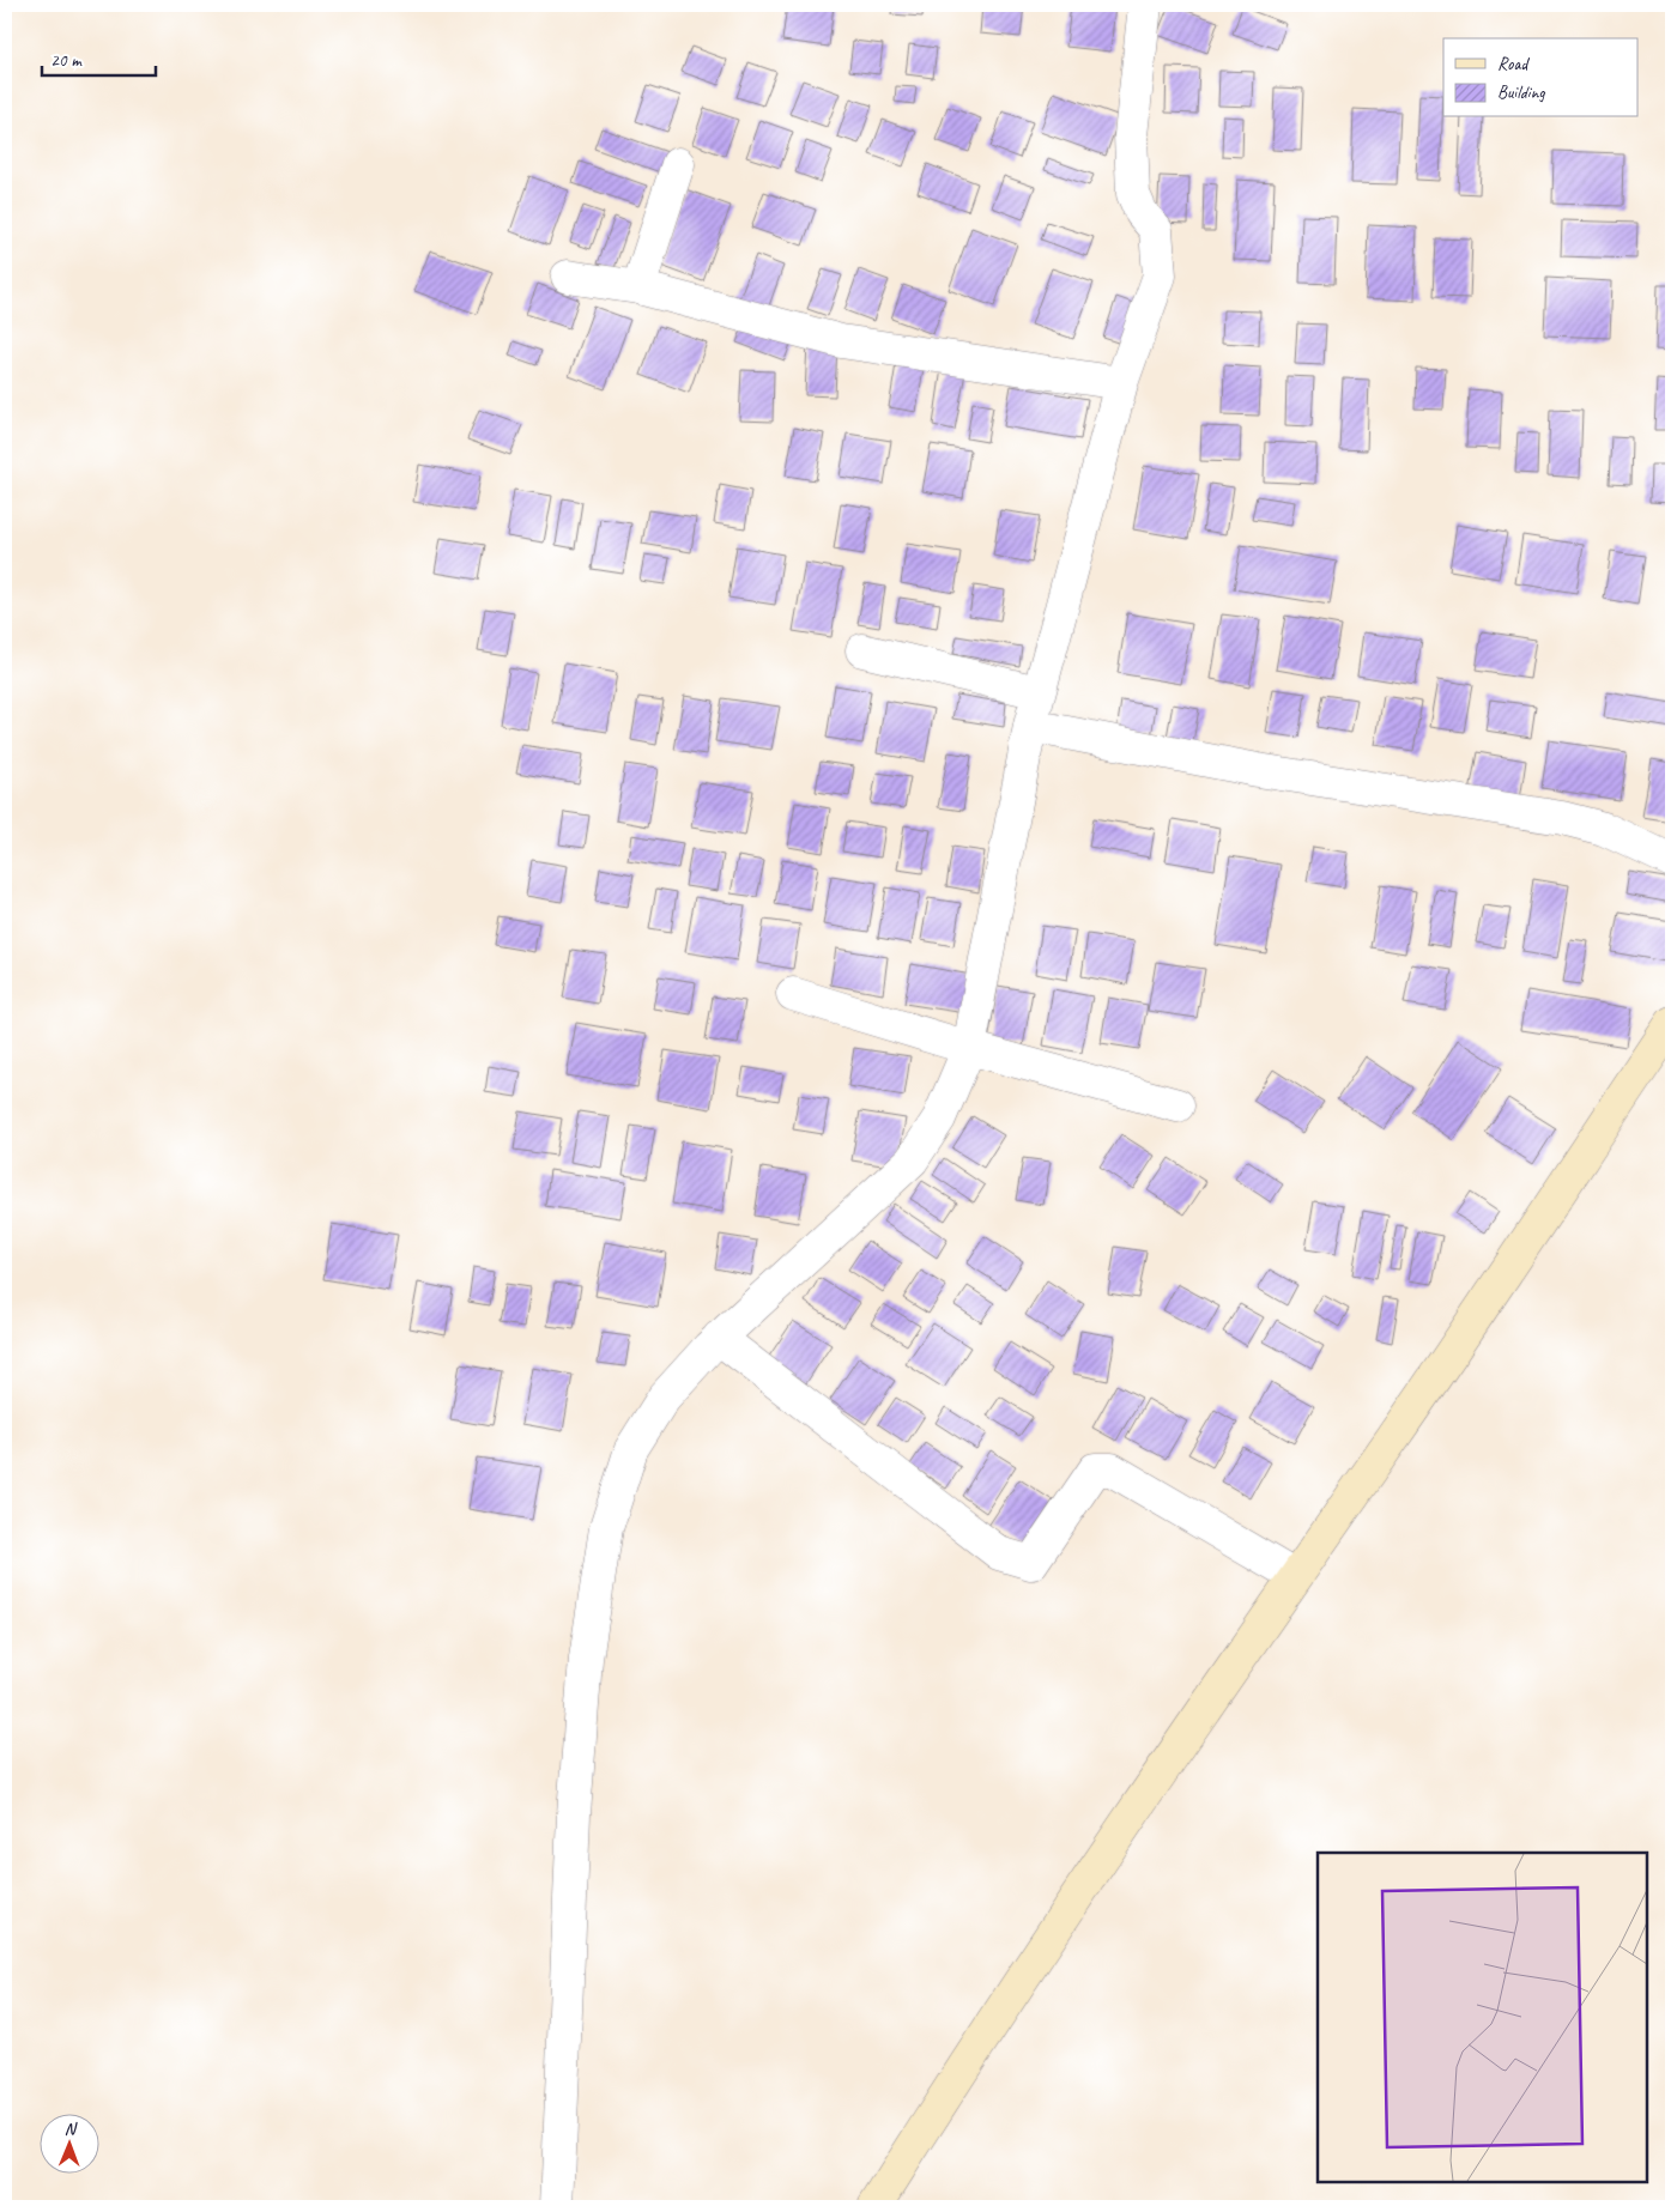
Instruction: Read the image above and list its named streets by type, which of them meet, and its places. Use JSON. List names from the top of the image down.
{
  "legend": ["Road", "Building"],
  "scale_bar": "20 m",
  "north": "top"
}
